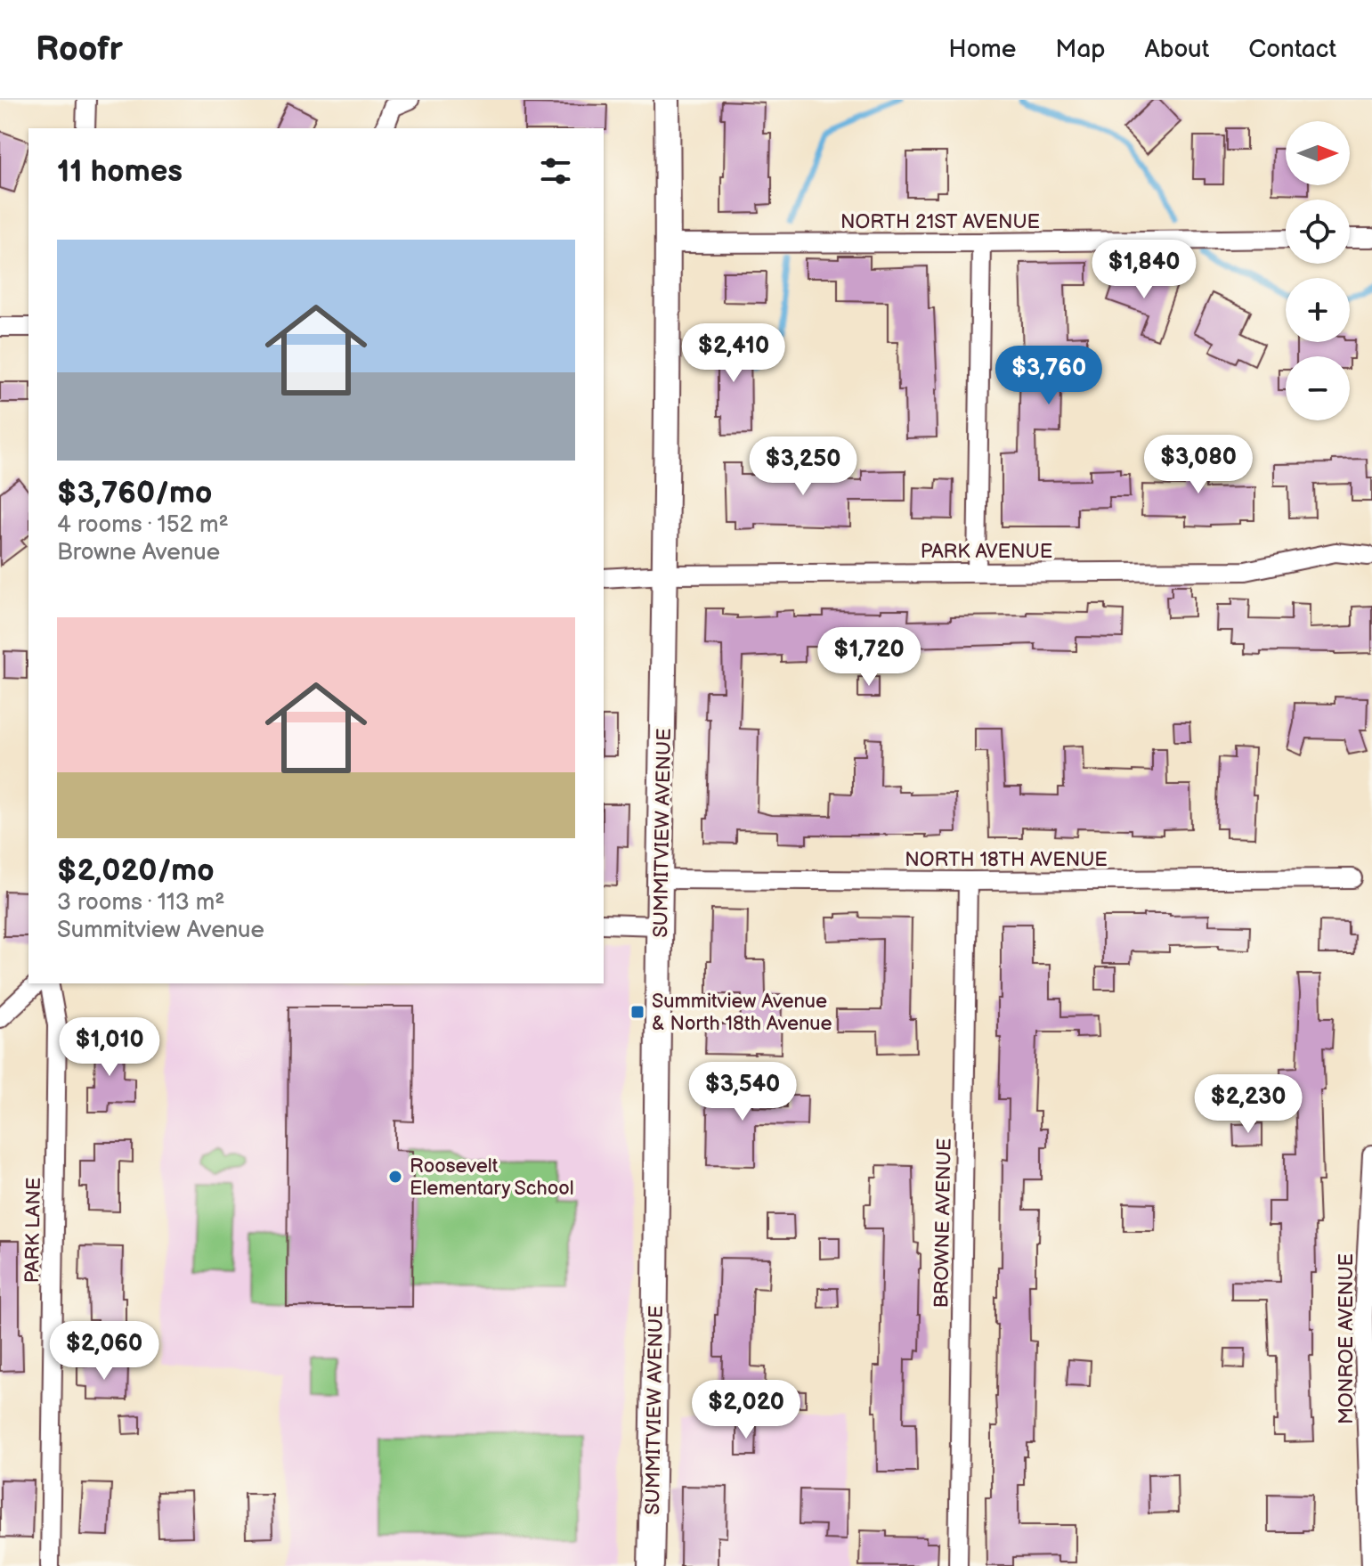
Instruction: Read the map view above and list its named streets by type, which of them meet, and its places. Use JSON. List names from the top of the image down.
{
  "streets": {
    "main road": ["SUMMITVIEW AVENUE"],
    "street": [
      "NORTH 21ST AVENUE",
      "PARK AVENUE",
      "NORTH 18TH AVENUE",
      "BROWNE AVENUE",
      "PARK LANE",
      "MONROE AVENUE"
    ]
  },
  "crossings": [
    ["NORTH 21ST AVENUE", "SUMMITVIEW AVENUE"],
    ["PARK AVENUE", "SUMMITVIEW AVENUE"],
    ["SUMMITVIEW AVENUE", "NORTH 18TH AVENUE"],
    ["NORTH 18TH AVENUE", "BROWNE AVENUE"]
  ],
  "places": {
    "transit": ["Summitview Avenue & North 18th Avenue"],
    "other": ["Roosevelt Elementary School"]
  },
  "north": "right",
  "page": {
    "header": "Roofr",
    "nav": [
      "Home",
      "Map",
      "About",
      "Contact"
    ],
    "map_buttons": ["+", "−"],
    "heading": "11 homes",
    "list": [
      {
        "name": "$3,760/mo",
        "note": "4 rooms · 152 m² · Browne Avenue"
      },
      {
        "name": "$2,020/mo",
        "note": "3 rooms · 113 m² · Summitview Avenue"
      }
    ],
    "price": [
      "$1,840",
      "$2,410",
      "$3,760",
      "$3,080",
      "$3,250",
      "$1,720",
      "$1,010",
      "$3,540",
      "$2,230",
      "$2,060",
      "$2,020"
    ]
  }
}
